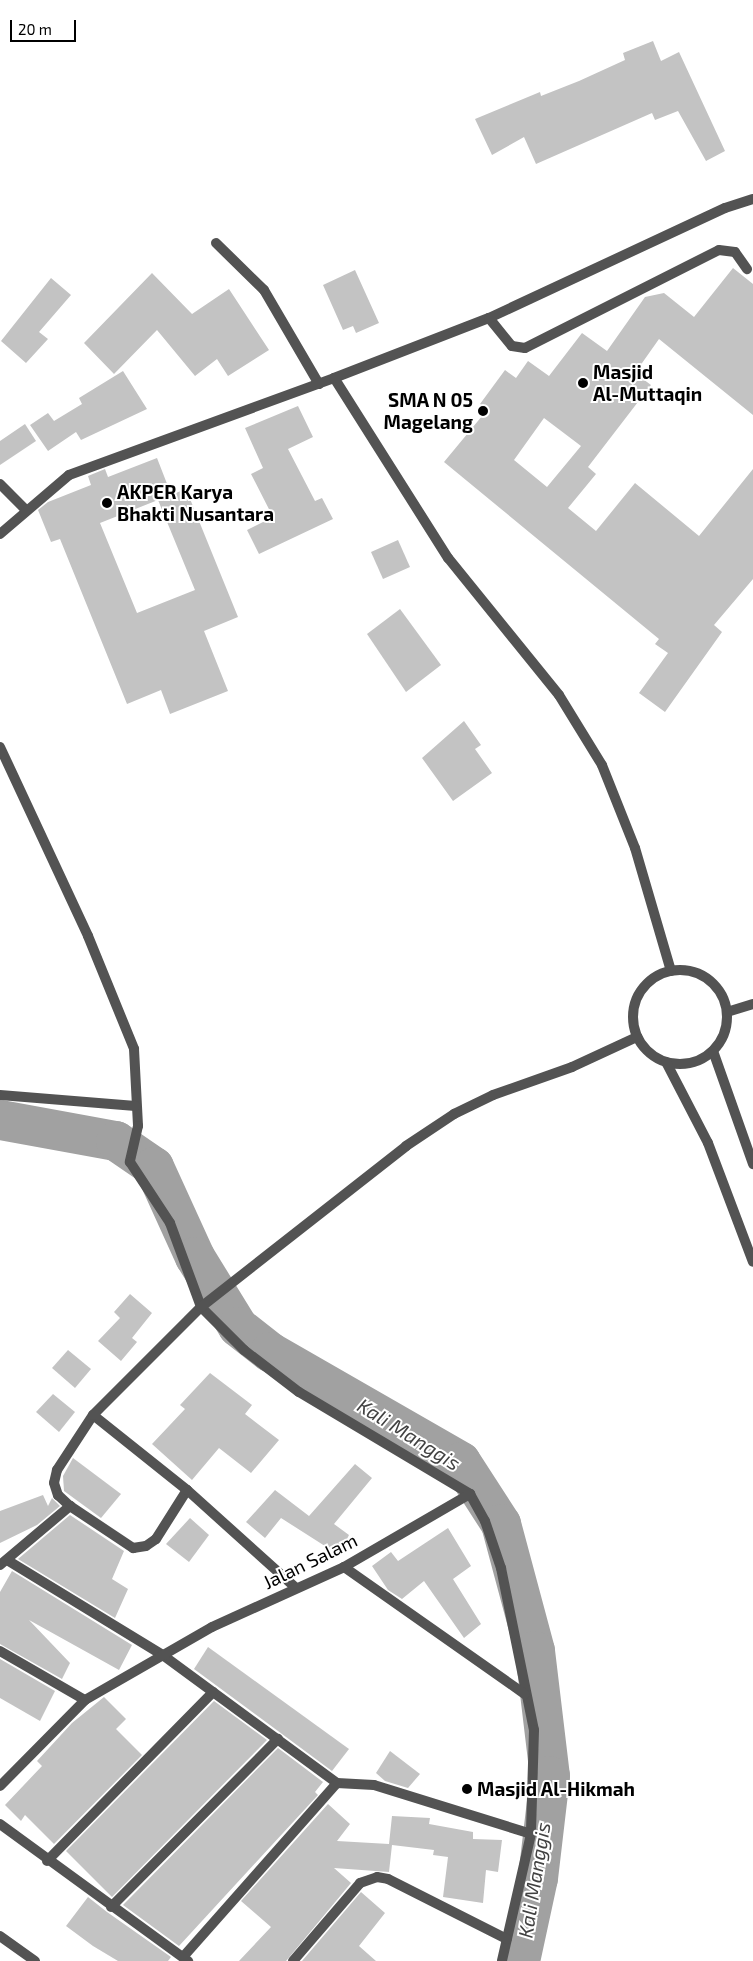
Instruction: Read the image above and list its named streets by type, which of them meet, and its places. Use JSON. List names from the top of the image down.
{
  "streets": {
    "street": ["Jalan Salam"]
  },
  "water": ["Kali Manggis"],
  "places": [
    "Masjid Al-Muttaqin",
    "SMA N 05 Magelang",
    "AKPER Karya Bhakti Nusantara",
    "Masjid Al-Hikmah"
  ],
  "scale_bar": "20 m"
}
